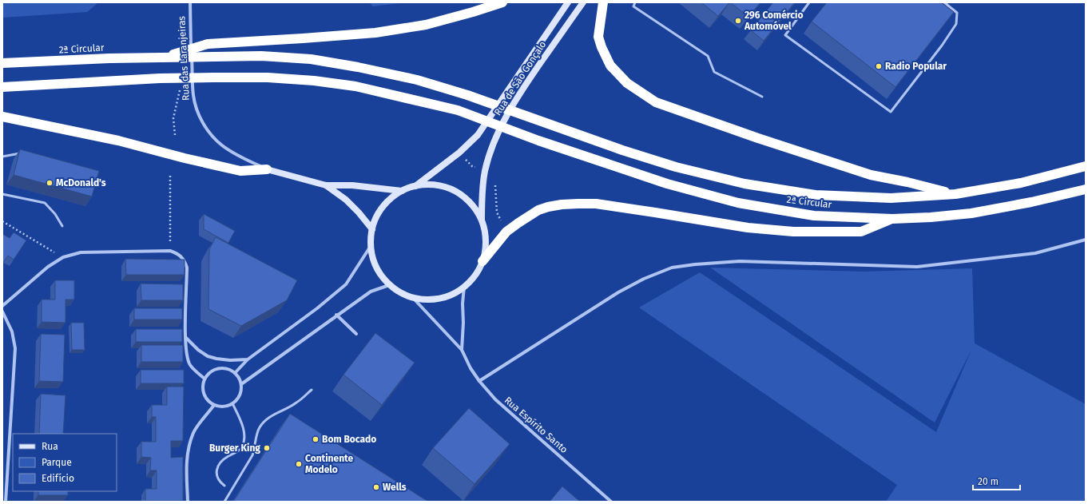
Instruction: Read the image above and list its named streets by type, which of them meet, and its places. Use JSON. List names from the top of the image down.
{
  "streets": {
    "highway": ["2ª Circular"],
    "main road": ["Rua das Laranjeiras", "Rua de São Gonçalo"],
    "street": ["Rua Espírito Santo"]
  },
  "places": [
    "296 Comércio Automóvel",
    "Radio Popular",
    "McDonald's",
    "Bom Bocado",
    "Burger King",
    "Continente Modelo",
    "Wells"
  ],
  "legend": ["Rua", "Parque", "Edifício"],
  "scale_bar": "20 m"
}
